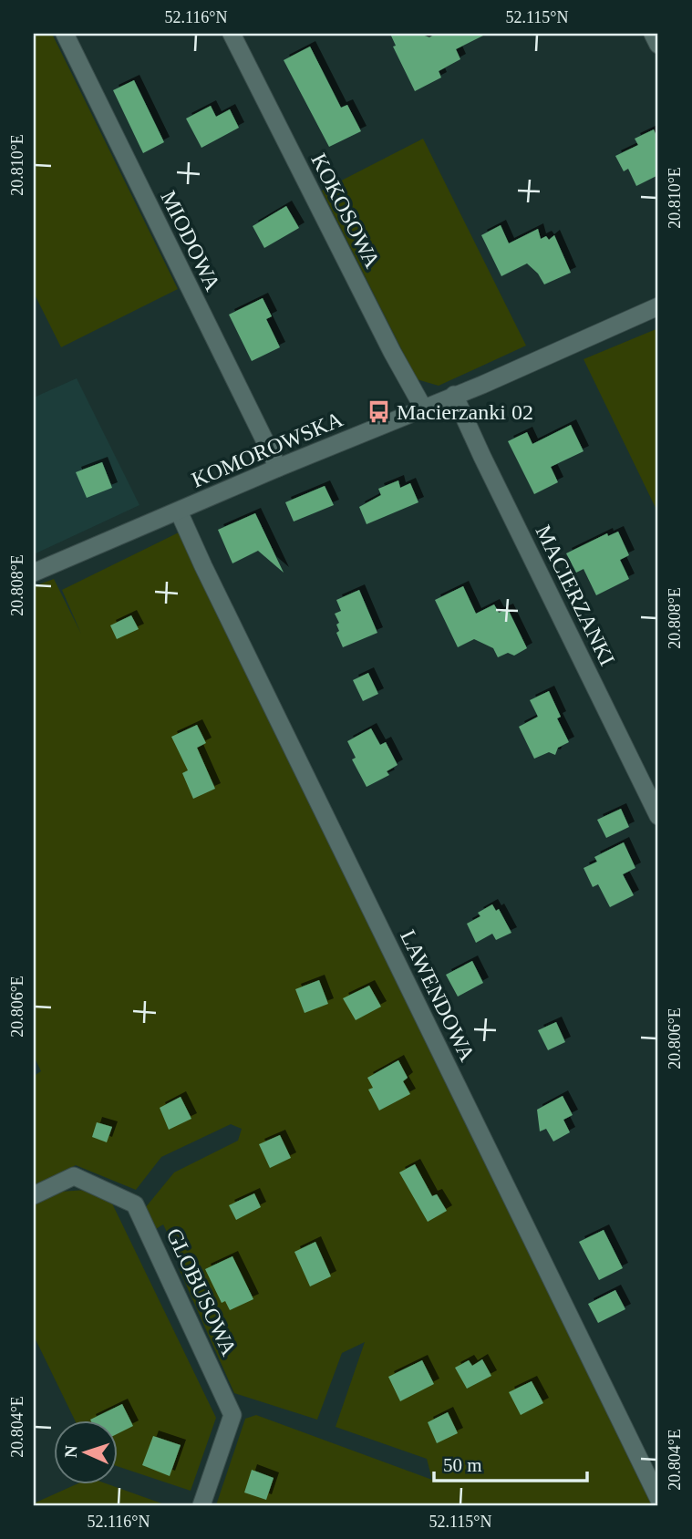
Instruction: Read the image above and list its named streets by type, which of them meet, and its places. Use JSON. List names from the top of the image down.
{
  "streets": {
    "street": [
      "KOKOSOWA",
      "MIODOWA",
      "KOMOROWSKA",
      "MACIERZANKI",
      "LAWENDOWA",
      "GLOBUSOWA"
    ]
  },
  "crossings": [
    ["KOKOSOWA", "KOMOROWSKA"],
    ["MIODOWA", "KOMOROWSKA"],
    ["KOMOROWSKA", "MACIERZANKI"],
    ["KOMOROWSKA", "LAWENDOWA"]
  ],
  "places": {
    "bus stop": ["Macierzanki 02"]
  },
  "scale_bar": "50 m",
  "north": "left",
  "coordinates": [
    "52.116°N",
    "52.115°N",
    "20.810°E",
    "20.808°E",
    "20.806°E",
    "20.804°E"
  ]
}
